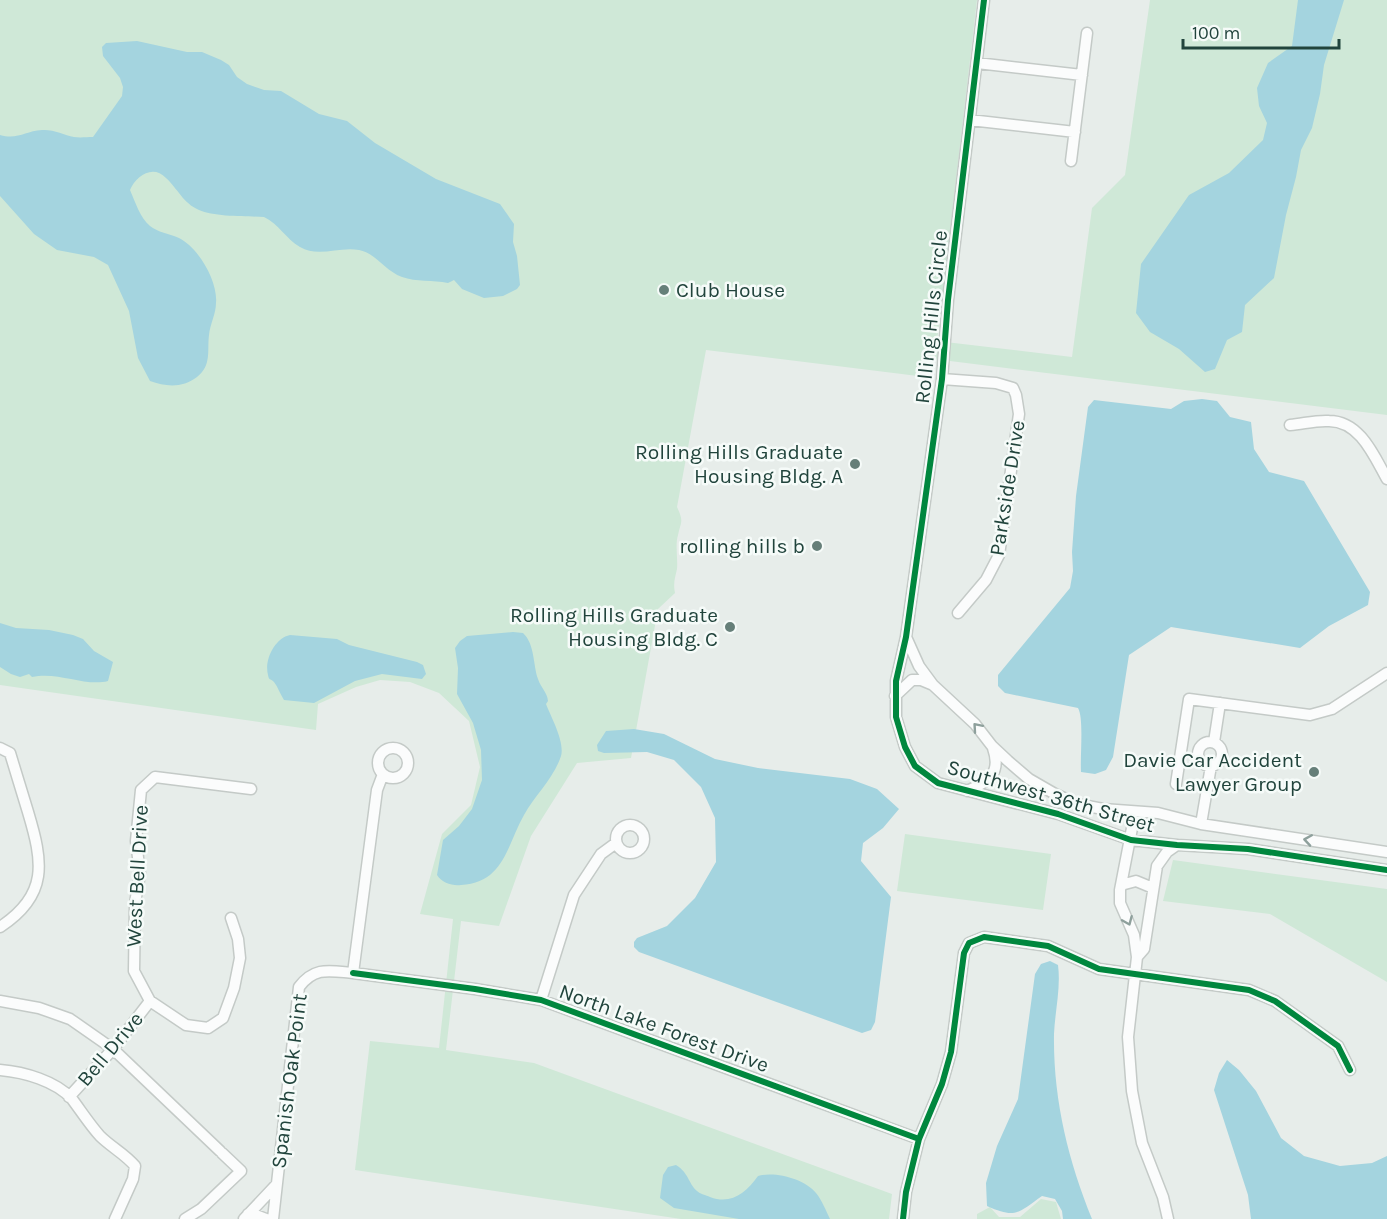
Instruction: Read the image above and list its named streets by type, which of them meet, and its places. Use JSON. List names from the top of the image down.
{
  "streets": {
    "street": [
      "Rolling Hills Circle",
      "Parkside Drive",
      "Southwest 36th Street",
      "West Bell Drive",
      "North Lake Forest Drive",
      "Bell Drive",
      "Spanish Oak Point"
    ]
  },
  "crossings": [
    ["Rolling Hills Circle", "Parkside Drive"],
    ["Rolling Hills Circle", "Southwest 36th Street"],
    ["West Bell Drive", "Bell Drive"],
    ["North Lake Forest Drive", "Spanish Oak Point"]
  ],
  "places": [
    "Club House",
    "Rolling Hills Graduate Housing Bldg. A",
    "rolling hills b",
    "Rolling Hills Graduate Housing Bldg. C",
    "Davie Car Accident Lawyer Group"
  ],
  "scale_bar": "100 m"
}
